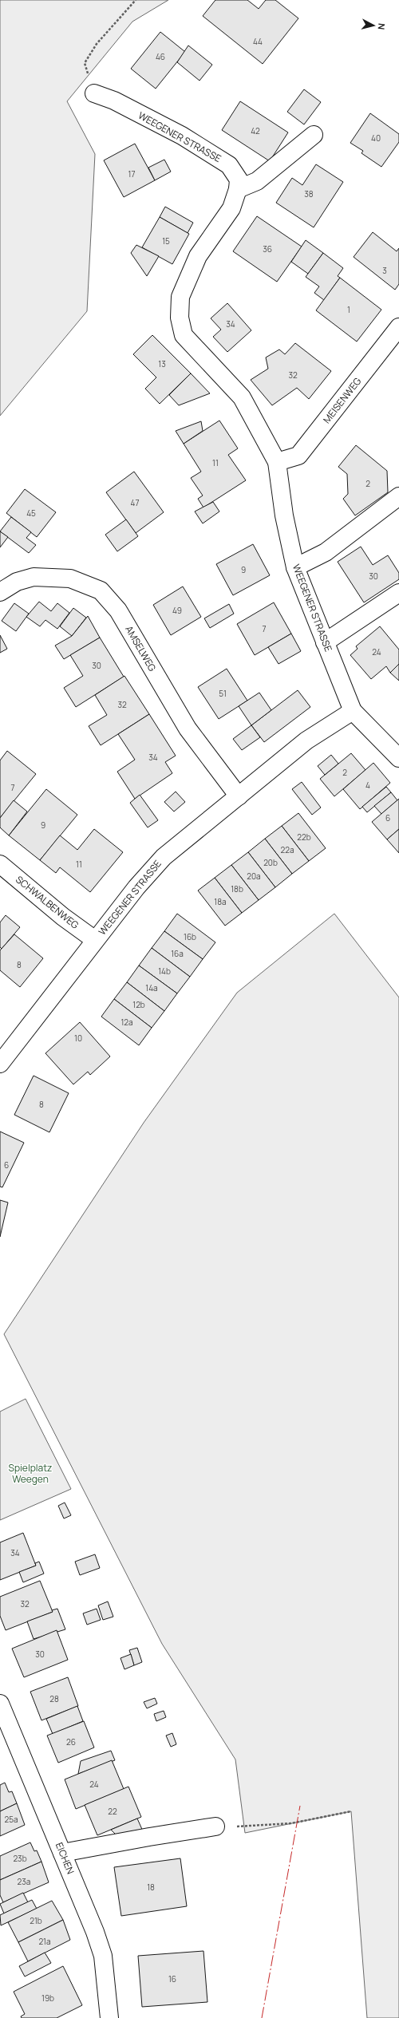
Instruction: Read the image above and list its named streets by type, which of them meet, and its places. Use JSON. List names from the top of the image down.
{
  "streets": {
    "street": [
      "WEEGENER STRASSE",
      "MEISENWEG",
      "AMSELWEG",
      "SCHWALBENWEG",
      "EICHEN"
    ]
  },
  "crossings": [
    ["WEEGENER STRASSE", "MEISENWEG"],
    ["WEEGENER STRASSE", "AMSELWEG"],
    ["WEEGENER STRASSE", "SCHWALBENWEG"]
  ],
  "parks": ["Spielplatz Weegen"],
  "house_numbers": [
    "44",
    "46",
    "42",
    "40",
    "17",
    "38",
    "15",
    "36",
    "3",
    "1",
    "34",
    "13",
    "32",
    "11",
    "2",
    "47",
    "45",
    "9",
    "30",
    "49",
    "7",
    "24",
    "30",
    "51",
    "32",
    "34",
    "2",
    "4",
    "7",
    "6",
    "9",
    "22b",
    "22a",
    "20b",
    "11",
    "20a",
    "18b",
    "18a",
    "16b",
    "16a",
    "8",
    "14b",
    "14a",
    "12b",
    "12a",
    "10",
    "8",
    "6",
    "34",
    "32",
    "30",
    "28",
    "26",
    "24",
    "22",
    "25a",
    "23b",
    "23a",
    "18",
    "21b",
    "21a",
    "16",
    "19b"
  ],
  "north": "right"
}
